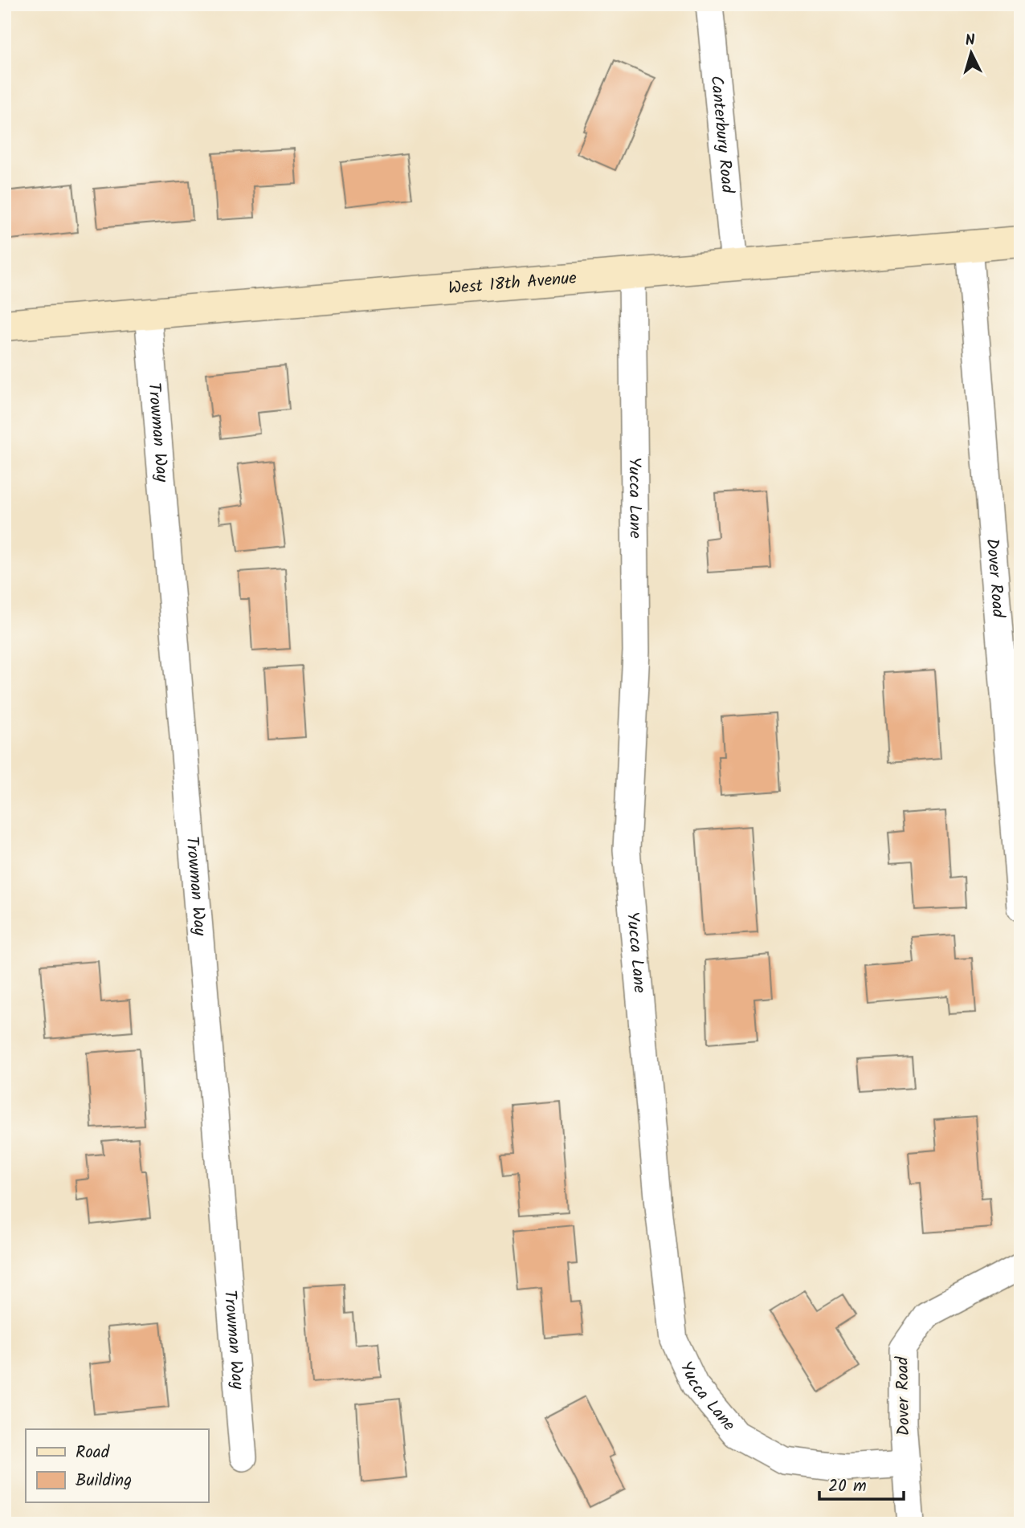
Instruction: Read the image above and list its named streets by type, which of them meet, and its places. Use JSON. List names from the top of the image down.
{
  "streets": {
    "street": [
      "Canterbury Road",
      "West 18th Avenue",
      "Trowman Way",
      "Yucca Lane",
      "Dover Road"
    ]
  },
  "crossings": [
    ["Canterbury Road", "West 18th Avenue"],
    ["West 18th Avenue", "Trowman Way"],
    ["West 18th Avenue", "Yucca Lane"],
    ["West 18th Avenue", "Dover Road"],
    ["Yucca Lane", "Dover Road"]
  ],
  "legend": ["Road", "Building"],
  "scale_bar": "20 m",
  "north": "top"
}
